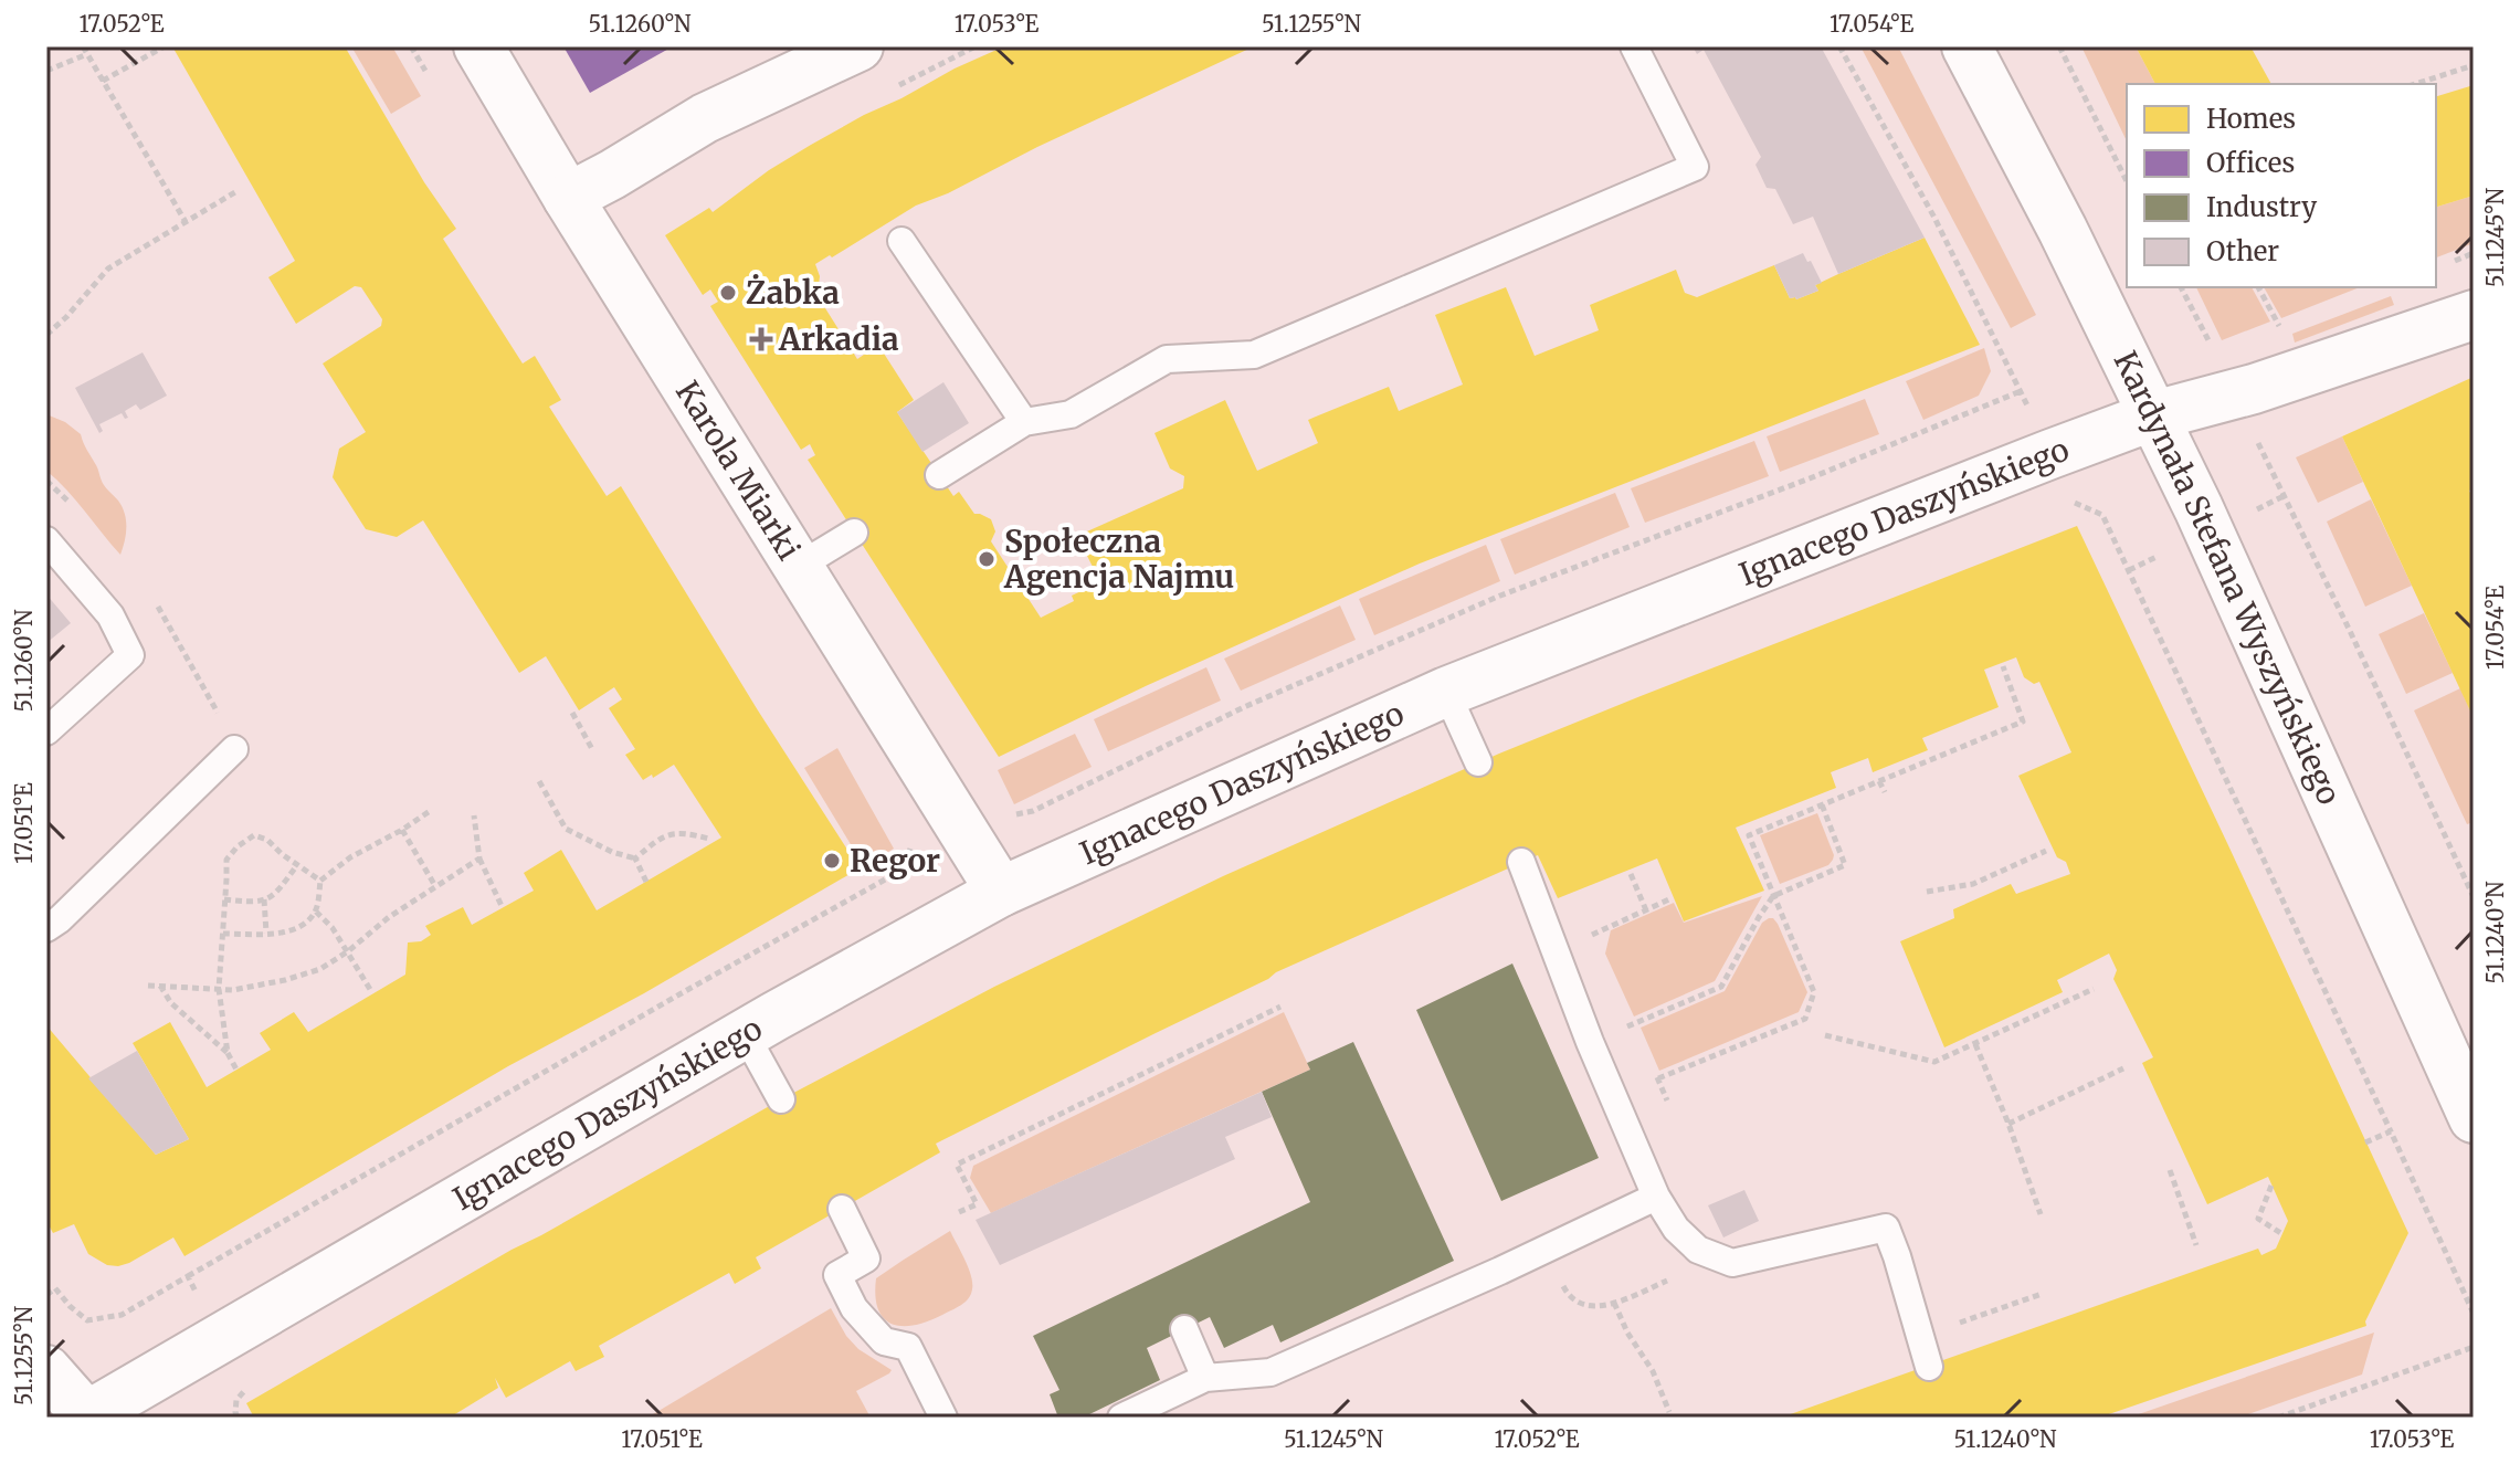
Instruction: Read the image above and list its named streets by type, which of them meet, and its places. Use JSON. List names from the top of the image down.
{
  "streets": {
    "street": ["Karola Miarki", "Ignacego Daszyńskiego", "Kardynała Stefana Wyszyńskiego"]
  },
  "crossings": [
    ["Karola Miarki", "Ignacego Daszyńskiego"],
    ["Ignacego Daszyńskiego", "Kardynała Stefana Wyszyńskiego"]
  ],
  "places": {
    "other": ["Żabka", "Społeczna Agencja Najmu", "Regor"],
    "health": ["Arkadia"]
  },
  "legend": [
    "Homes",
    "Offices",
    "Industry",
    "Other"
  ],
  "coordinates": [
    "17.052°E",
    "51.1260°N",
    "17.053°E",
    "51.1255°N",
    "17.054°E",
    "51.1245°N",
    "17.051°E",
    "51.1240°N"
  ]
}
